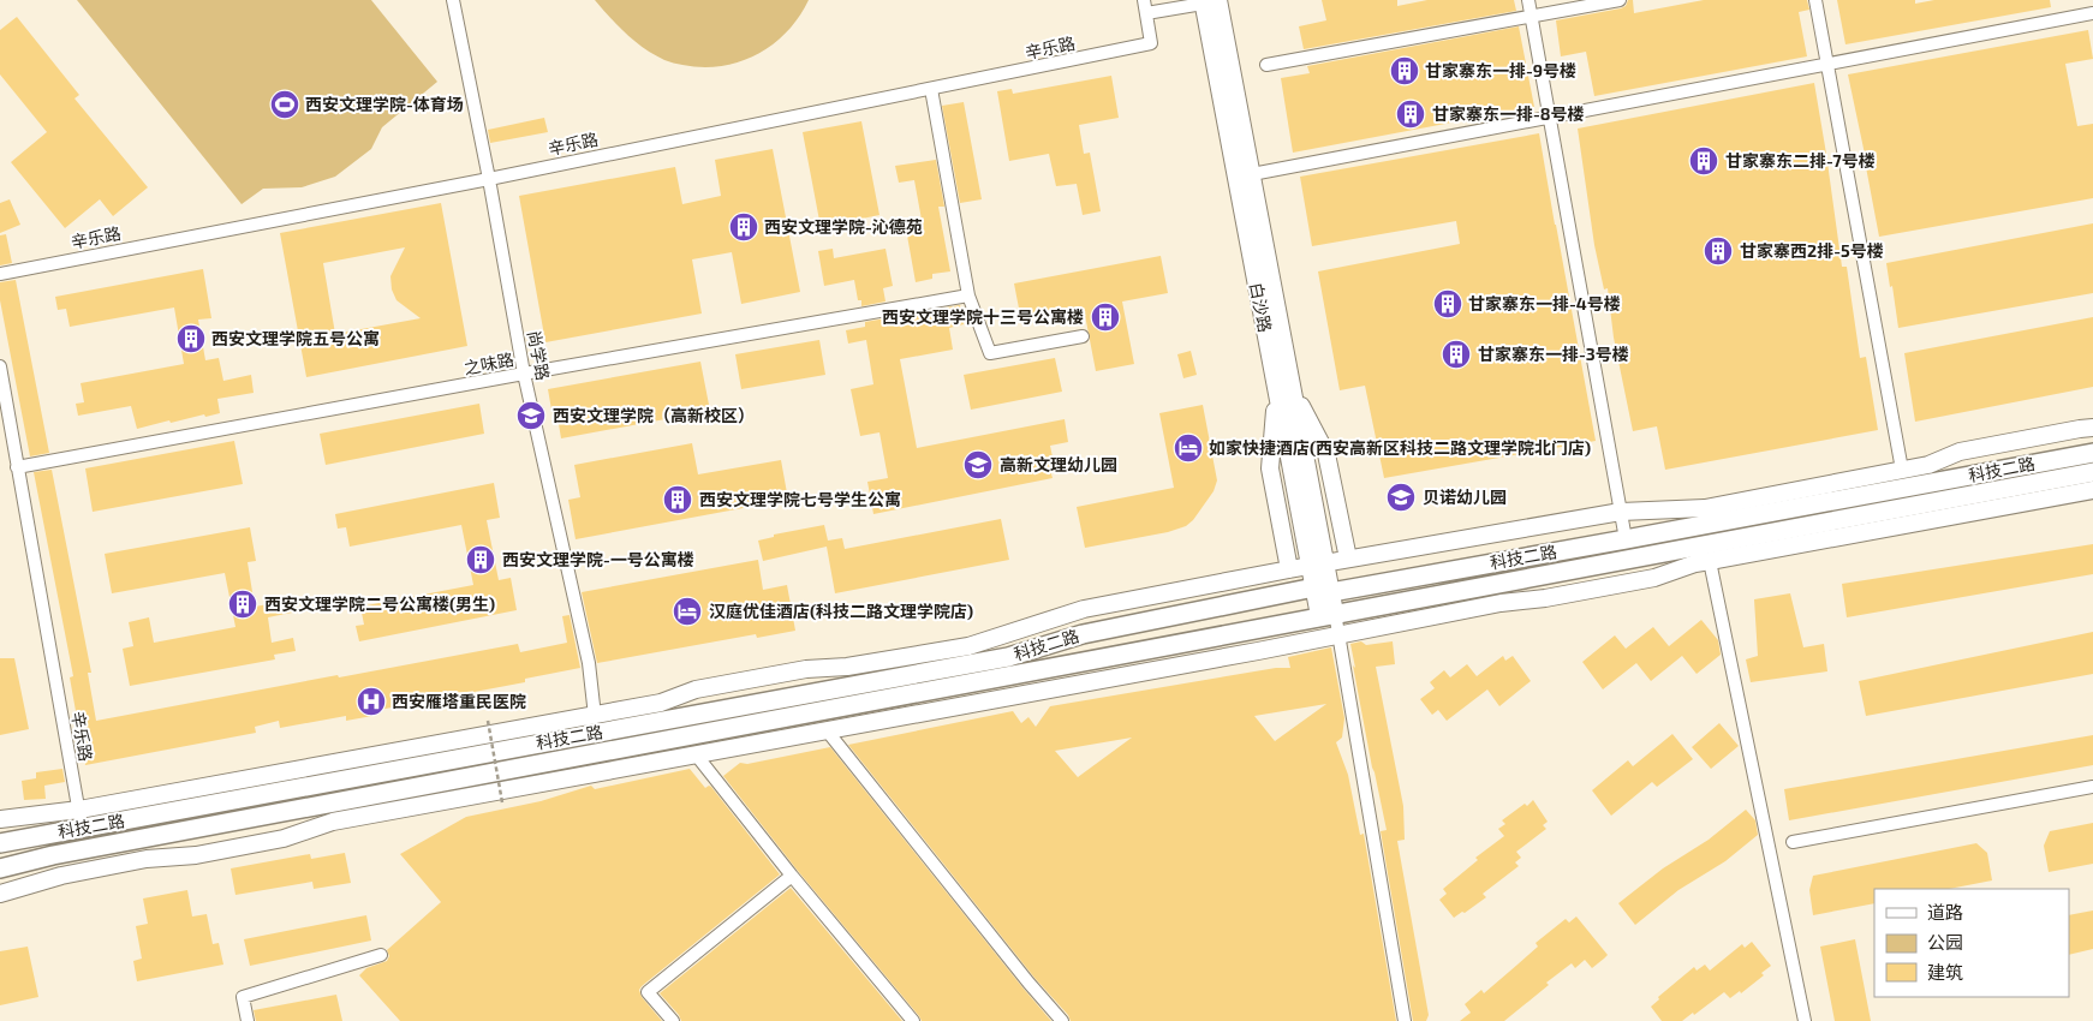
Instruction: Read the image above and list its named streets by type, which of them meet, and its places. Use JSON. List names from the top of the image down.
{
  "streets": {
    "main road": ["科技二路"],
    "street": [
      "辛乐路",
      "白沙路",
      "尚学路",
      "之味路"
    ]
  },
  "crossings": [
    ["辛乐路", "尚学路"],
    ["辛乐路", "之味路"],
    ["辛乐路", "科技二路"],
    ["白沙路", "科技二路"],
    ["尚学路", "之味路"]
  ],
  "places": {
    "building": [
      "甘家寨东一排-9号楼",
      "甘家寨东一排-8号楼",
      "甘家寨东二排-7号楼",
      "西安文理学院-沁德苑",
      "甘家寨西2排-5号楼",
      "甘家寨东一排-4号楼",
      "西安文理学院十三号公寓楼",
      "西安文理学院五号公寓",
      "甘家寨东一排-3号楼",
      "西安文理学院七号学生公寓",
      "西安文理学院-一号公寓楼",
      "西安文理学院二号公寓楼(男生)"
    ],
    "sports": ["西安文理学院-体育场"],
    "school or university": ["西安文理学院（高新校区）", "高新文理幼儿园", "贝诺幼儿园"],
    "hotel": ["如家快捷酒店(西安高新区科技二路文理学院北门店)", "汉庭优佳酒店(科技二路文理学院店)"],
    "hospital": ["西安雁塔重民医院"]
  },
  "legend": ["道路", "公园", "建筑"]
}
